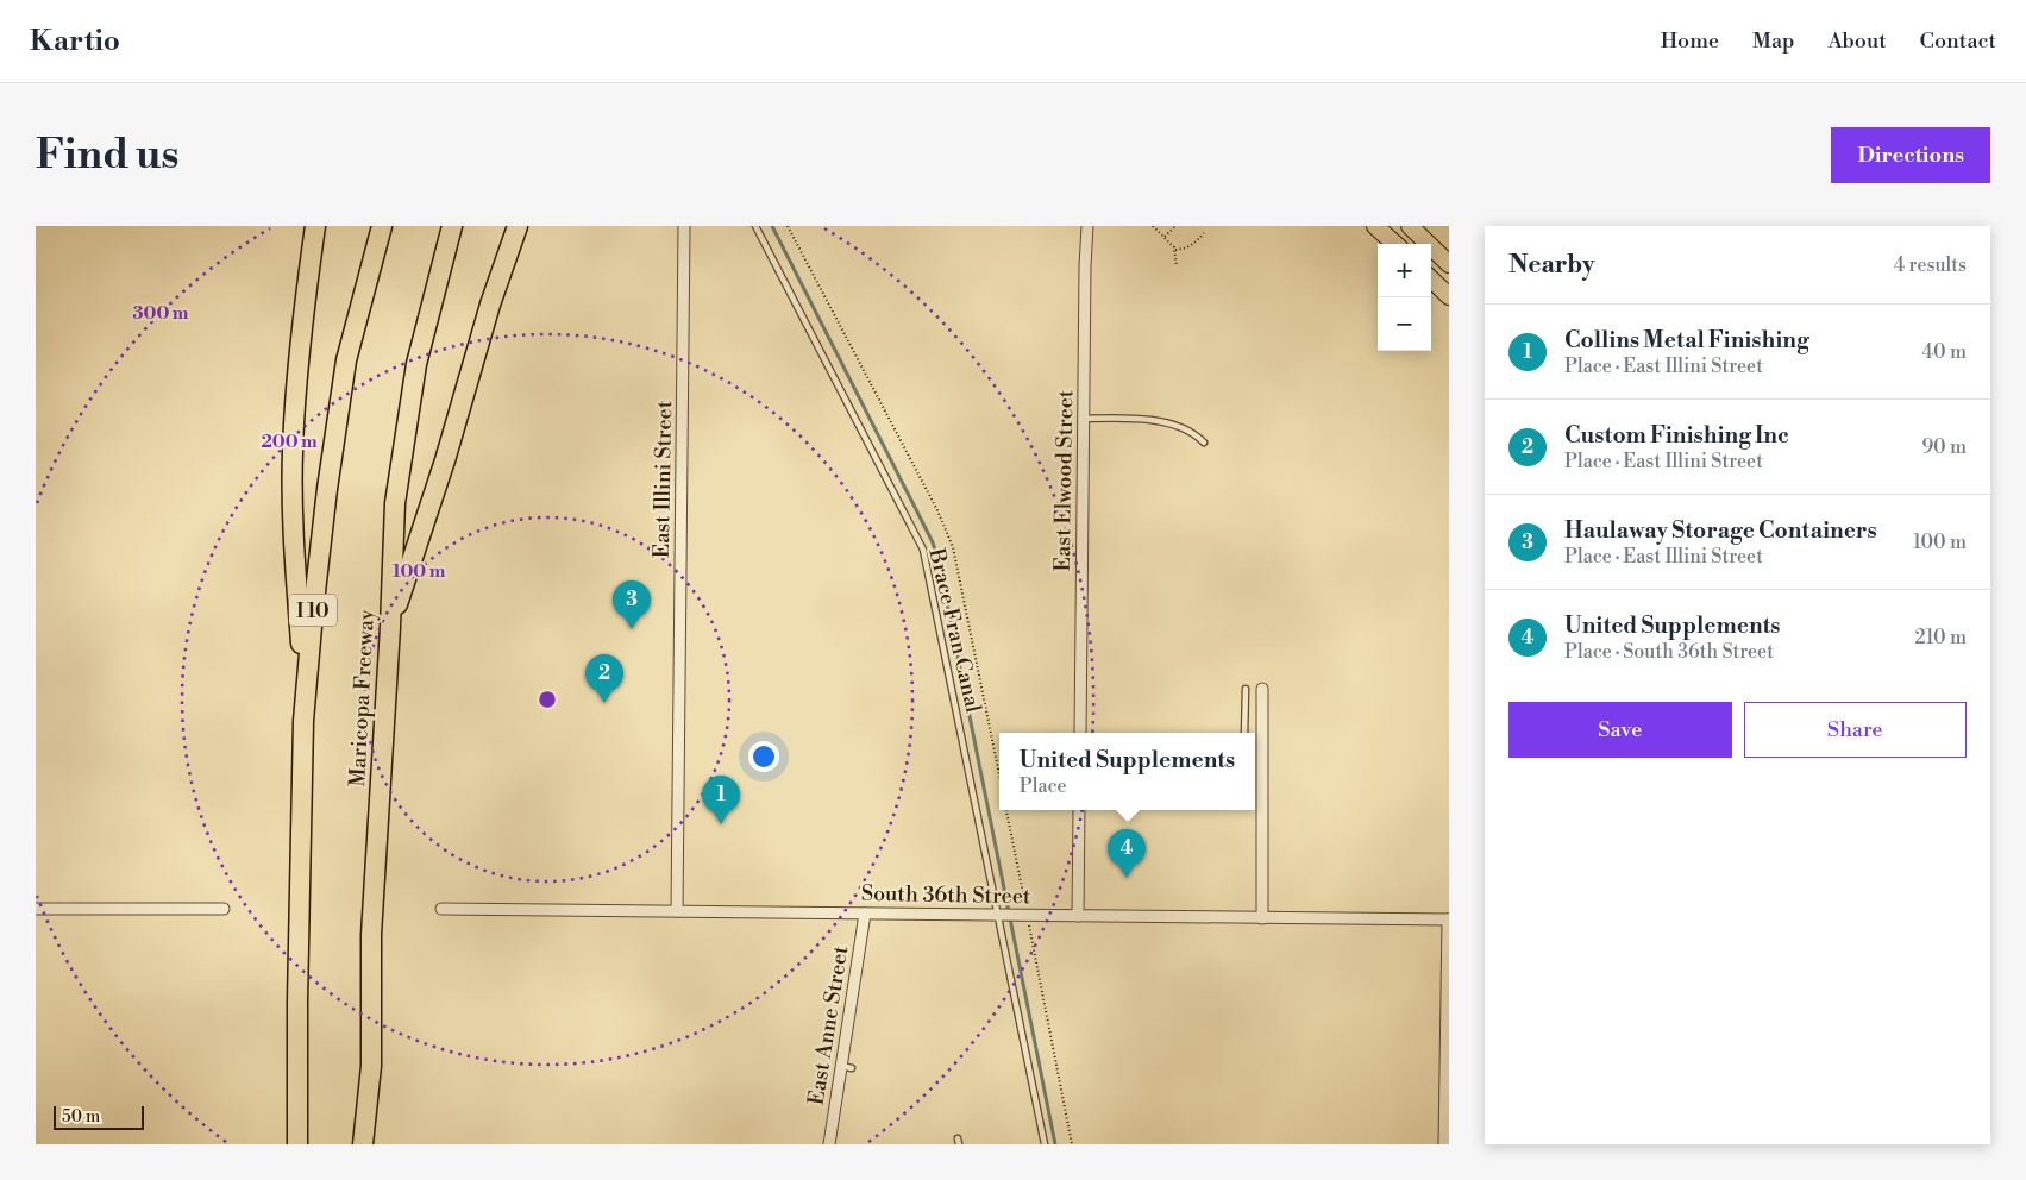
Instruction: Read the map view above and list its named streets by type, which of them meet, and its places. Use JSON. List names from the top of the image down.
{
  "streets": {
    "highway": ["I 10", "Maricopa Freeway"],
    "street": [
      "East Illini Street",
      "East Elwood Street",
      "South 36th Street",
      "East Anne Street"
    ],
    "lane": ["Brace Fran Canal"]
  },
  "crossings": [
    ["East Illini Street", "South 36th Street"],
    ["Brace Fran Canal", "South 36th Street"],
    ["South 36th Street", "East Anne Street"]
  ],
  "scale_bar": "50 m",
  "page": {
    "header": "Kartio",
    "nav": [
      "Home",
      "Map",
      "About",
      "Contact"
    ],
    "buttons": [
      "Directions",
      ["Save", "Share"]
    ],
    "title": "Find us",
    "heading": ["Nearby", "4 results"],
    "map_buttons": ["+", "−"],
    "list": [
      {
        "mark": "1",
        "name": "Collins Metal Finishing",
        "note": "Place · East Illini Street",
        "value": "40 m"
      },
      {
        "mark": "2",
        "name": "Custom Finishing Inc",
        "note": "Place · East Illini Street",
        "value": "90 m"
      },
      {
        "mark": "3",
        "name": "Haulaway Storage Containers",
        "note": "Place · East Illini Street",
        "value": "100 m"
      },
      {
        "mark": "4",
        "name": "United Supplements",
        "note": "Place · South 36th Street",
        "value": "210 m"
      }
    ],
    "pins": [
      "3",
      "2",
      "1",
      "4"
    ],
    "popup": ["United Supplements", "Place"],
    "scale": "50 m"
  },
  "rings": ["300 m", "200 m", "100 m"]
}
